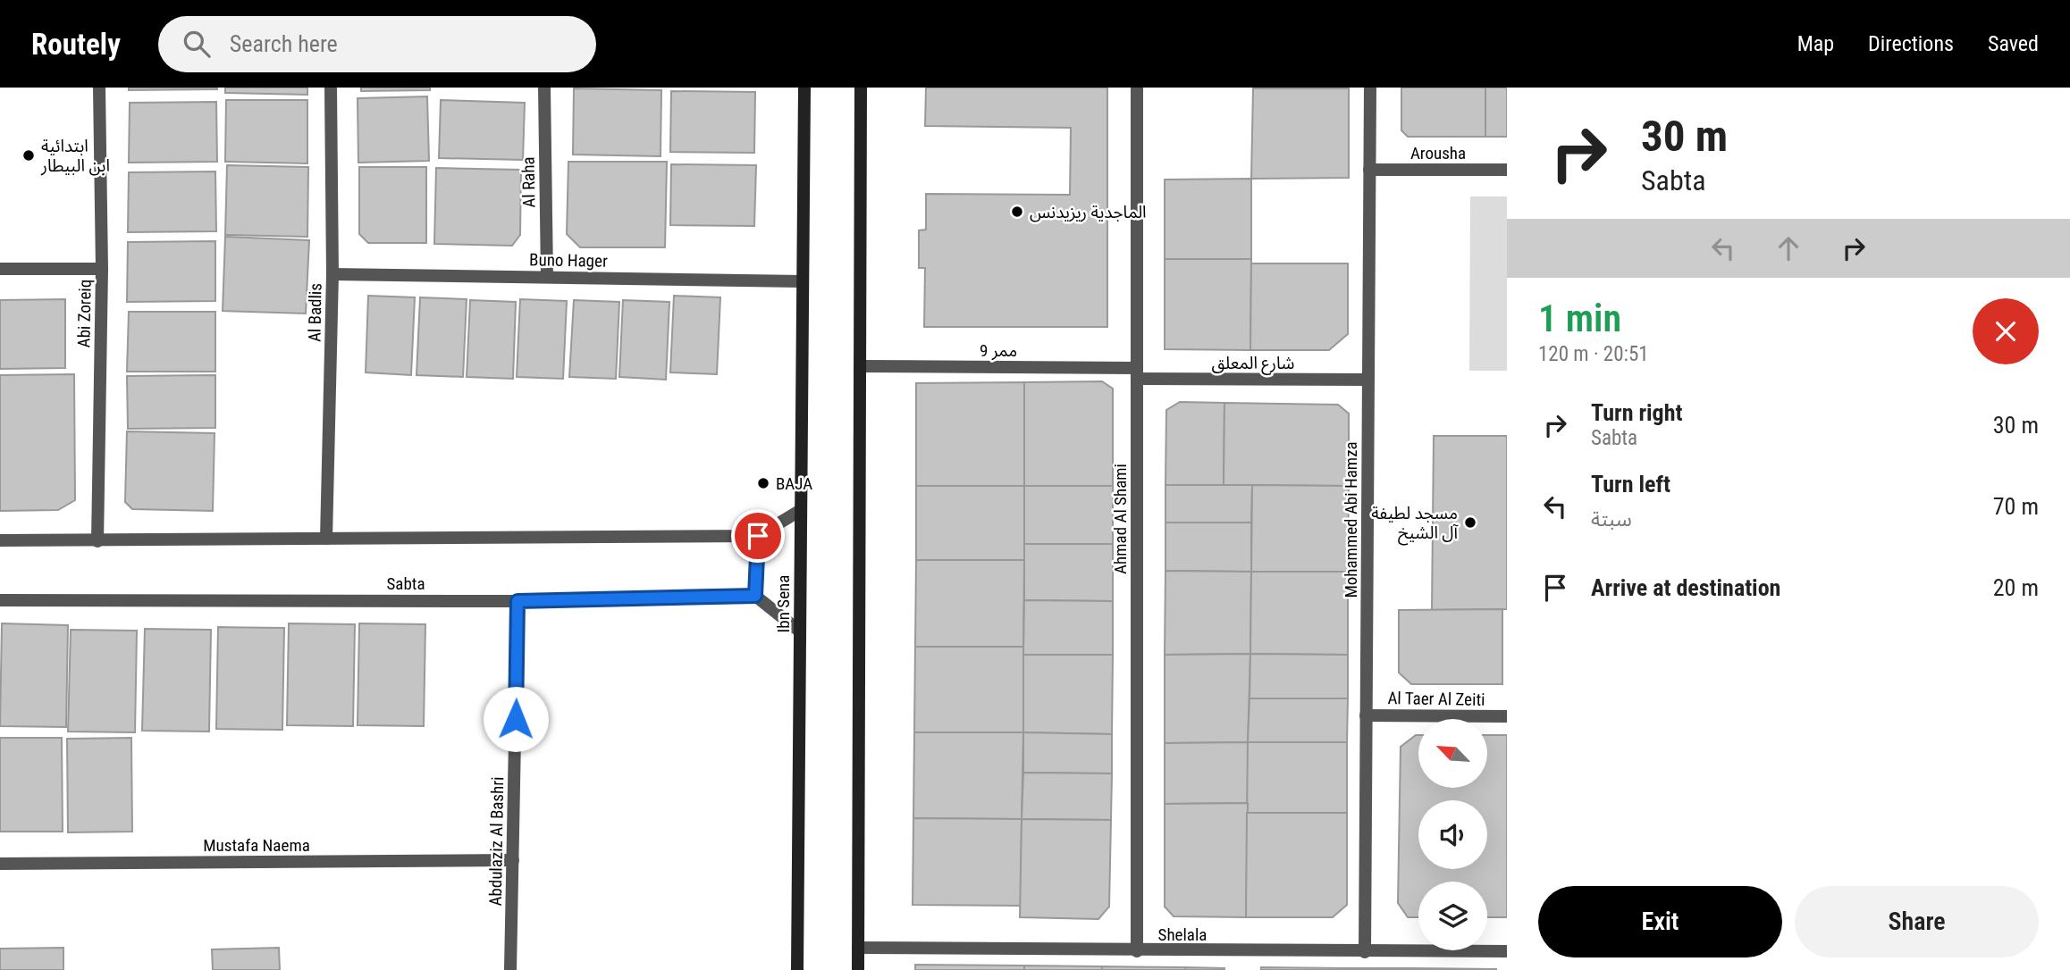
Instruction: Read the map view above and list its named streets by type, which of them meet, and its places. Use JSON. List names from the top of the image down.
{
  "streets": {
    "street": [
      "Arousha",
      "Al Raha",
      "Buno Hager",
      "Al Badlis",
      "Abi Zoreiq",
      "ممر 9",
      "شارع المعلق",
      "Ahmad Al Shami",
      "Mohammed Abi Hamza",
      "Sabta",
      "Ibn Sena",
      "Al Taer Al Zeiti",
      "Abdulaziz Al Bashri",
      "Mustafa Naema",
      "Shelala"
    ]
  },
  "crossings": [
    ["Arousha", "Mohammed Abi Hamza"],
    ["Al Raha", "Buno Hager"],
    ["Buno Hager", "Al Badlis"],
    ["Buno Hager", "Ibn Sena"],
    ["ممر 9", "شارع المعلق"],
    ["ممر 9", "Ahmad Al Shami"],
    ["شارع المعلق", "Ahmad Al Shami"],
    ["شارع المعلق", "Mohammed Abi Hamza"],
    ["Ahmad Al Shami", "Shelala"],
    ["Mohammed Abi Hamza", "Al Taer Al Zeiti"],
    ["Mohammed Abi Hamza", "Shelala"],
    ["Sabta", "Abdulaziz Al Bashri"],
    ["Abdulaziz Al Bashri", "Mustafa Naema"]
  ],
  "places": [
    "ابتدائية ابن البيطار",
    "الماجدية ريزيدنس",
    "BAJA",
    "مسجد لطيفة آل الشيخ"
  ],
  "north": "top left",
  "page": {
    "header": "Routely",
    "search": "Search here",
    "nav": ["Map", "Directions", "Saved"],
    "turn": ["30 m", "Sabta"],
    "heading": ["1 min", "120 m · 20:51"],
    "list": [
      {
        "name": "Turn right",
        "note": "Sabta",
        "value": "30 m"
      },
      {
        "name": "Turn left",
        "note": "سبتة",
        "value": "70 m"
      },
      {
        "name": "Arrive at destination",
        "value": "20 m"
      }
    ],
    "buttons": ["Exit", "Share"]
  }
}
